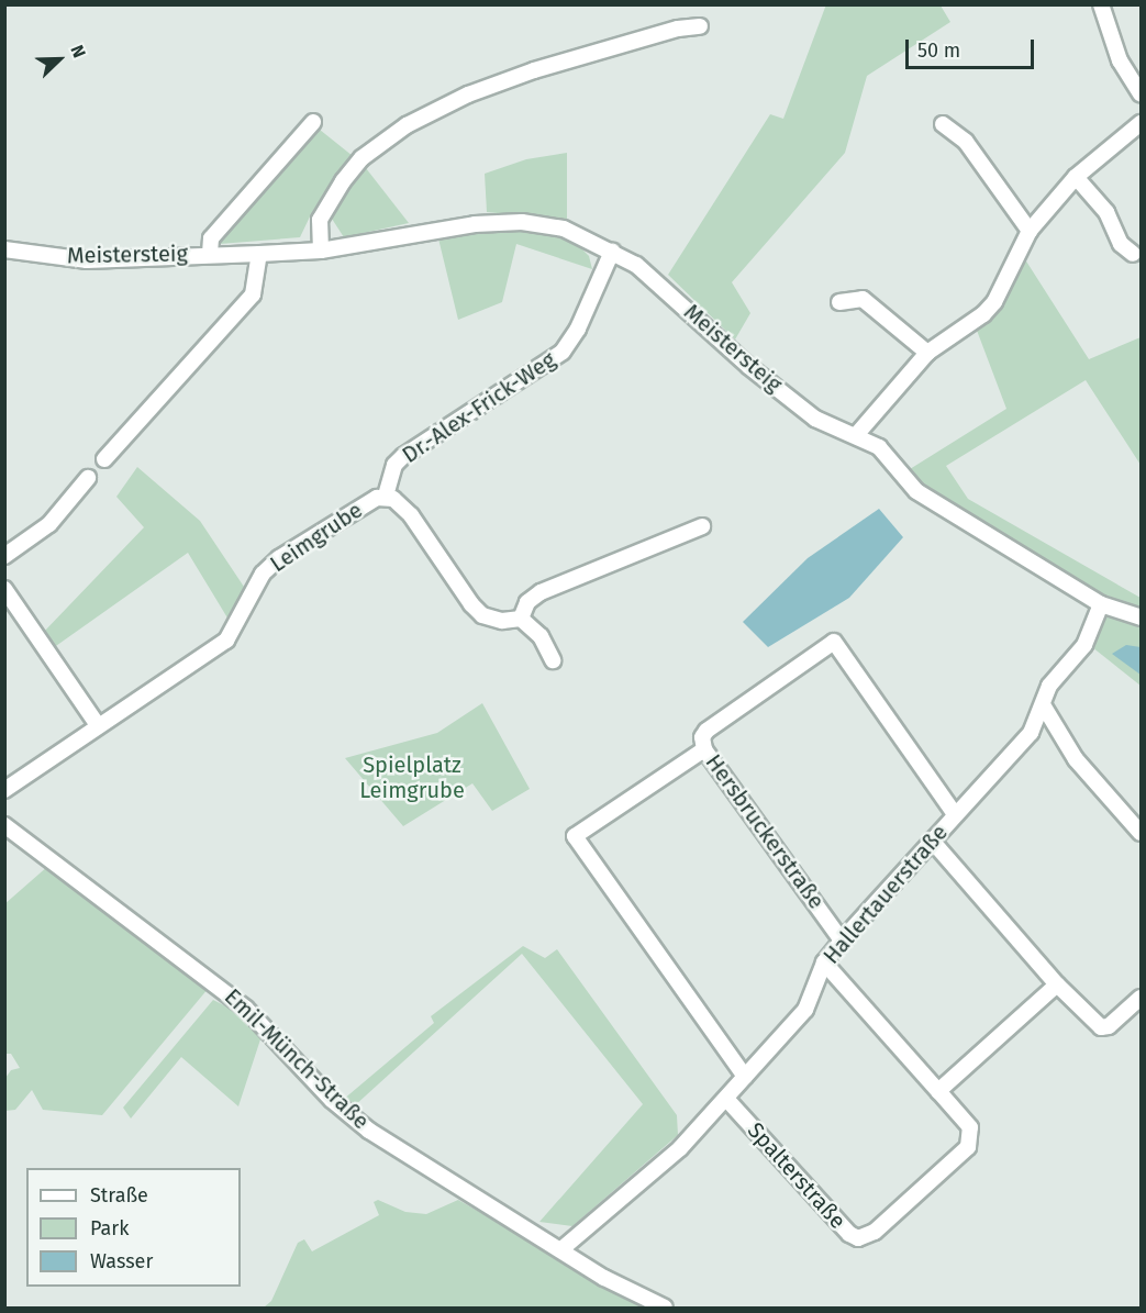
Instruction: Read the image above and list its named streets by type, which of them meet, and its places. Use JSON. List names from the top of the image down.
{
  "streets": {
    "street": [
      "Meistersteig",
      "Dr.-Alex-Frick-Weg",
      "Leimgrube",
      "Hersbruckerstraße",
      "Hallertauerstraße",
      "Emil-Münch-Straße",
      "Spalterstraße"
    ]
  },
  "crossings": [
    ["Meistersteig", "Dr.-Alex-Frick-Weg"],
    ["Meistersteig", "Hallertauerstraße"],
    ["Dr.-Alex-Frick-Weg", "Leimgrube"],
    ["Hersbruckerstraße", "Hallertauerstraße"],
    ["Hallertauerstraße", "Emil-Münch-Straße"],
    ["Hallertauerstraße", "Spalterstraße"]
  ],
  "parks": ["Spielplatz Leimgrube"],
  "legend": ["Straße", "Park", "Wasser"],
  "scale_bar": "50 m",
  "north": "top right"
}
